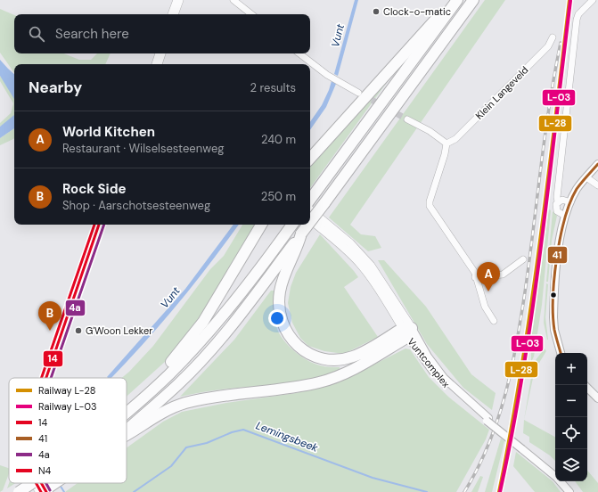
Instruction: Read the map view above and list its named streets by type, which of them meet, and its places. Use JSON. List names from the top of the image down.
{
  "streets": {
    "main road": ["Vuntcomplex"],
    "street": ["Klein Langeveld"]
  },
  "water": ["Vunt", "Lemingsbeek"],
  "places": ["Clock-o-matic", "G'Woon Lekker"],
  "lines": [
    "rail line L-28",
    "rail line L-03",
    "transit line 41",
    "transit line 14",
    "transit line 4a",
    "transit line N4"
  ],
  "legend": [
    "Railway L-28",
    "Railway L-03",
    "14",
    "41",
    "4a",
    "N4"
  ],
  "page": {
    "search": "Search here",
    "heading": ["Nearby", "2 results"],
    "list": [
      {
        "mark": "A",
        "name": "World Kitchen",
        "note": "Restaurant · Wilselsesteenweg",
        "value": "240 m"
      },
      {
        "mark": "B",
        "name": "Rock Side",
        "note": "Shop · Aarschotsesteenweg",
        "value": "250 m"
      }
    ],
    "pins": ["A", "B"],
    "map_buttons": ["+", "−"]
  }
}
